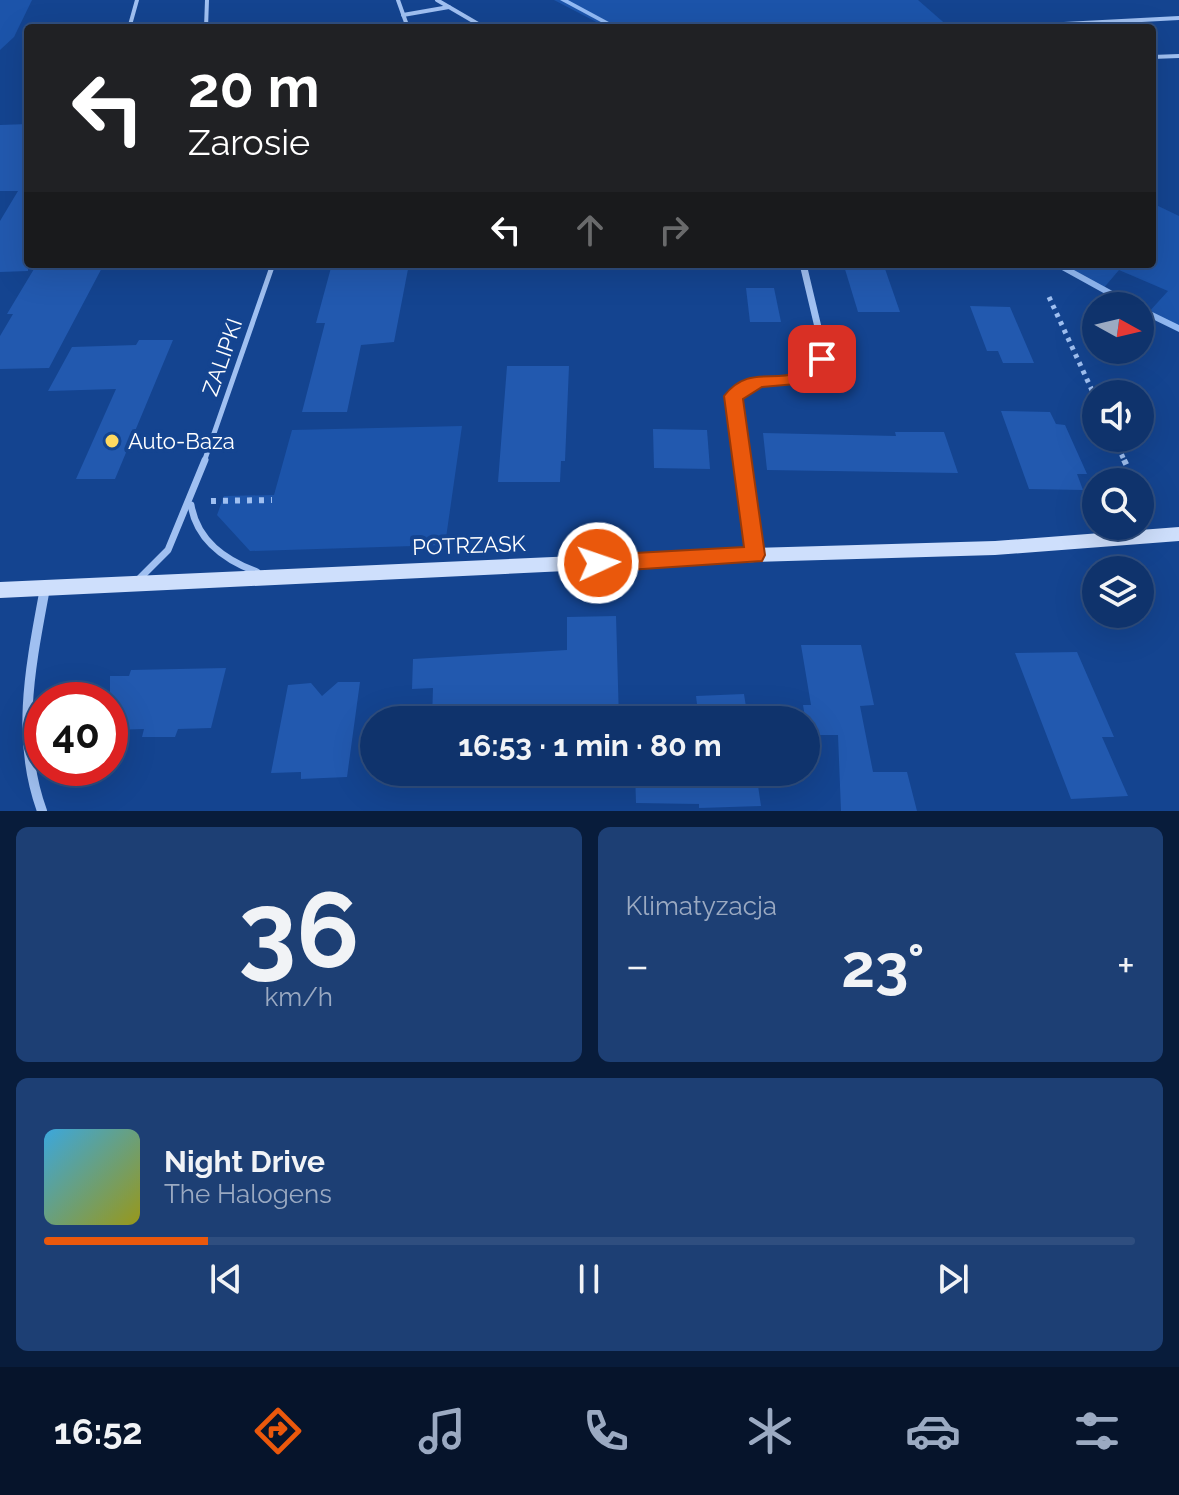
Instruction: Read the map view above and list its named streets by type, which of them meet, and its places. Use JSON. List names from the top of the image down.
{
  "streets": {
    "street": ["POTRZASK"],
    "lane": ["ZALIPKI"]
  },
  "crossings": [
    ["ZALIPKI", "POTRZASK"]
  ],
  "places": ["Auto-Baza"],
  "north": "right",
  "page": {
    "turn": ["20 m", "Zarosie"],
    "limit": "40",
    "trip": "16:53 · 1 min · 80 m",
    "tile": [
      ["36", "km/h"],
      "Klimatyzacja"
    ],
    "heat": ["−", "23°", "+"],
    "song": ["Night Drive", "The Halogens"],
    "tabs": "16:52"
  }
}
